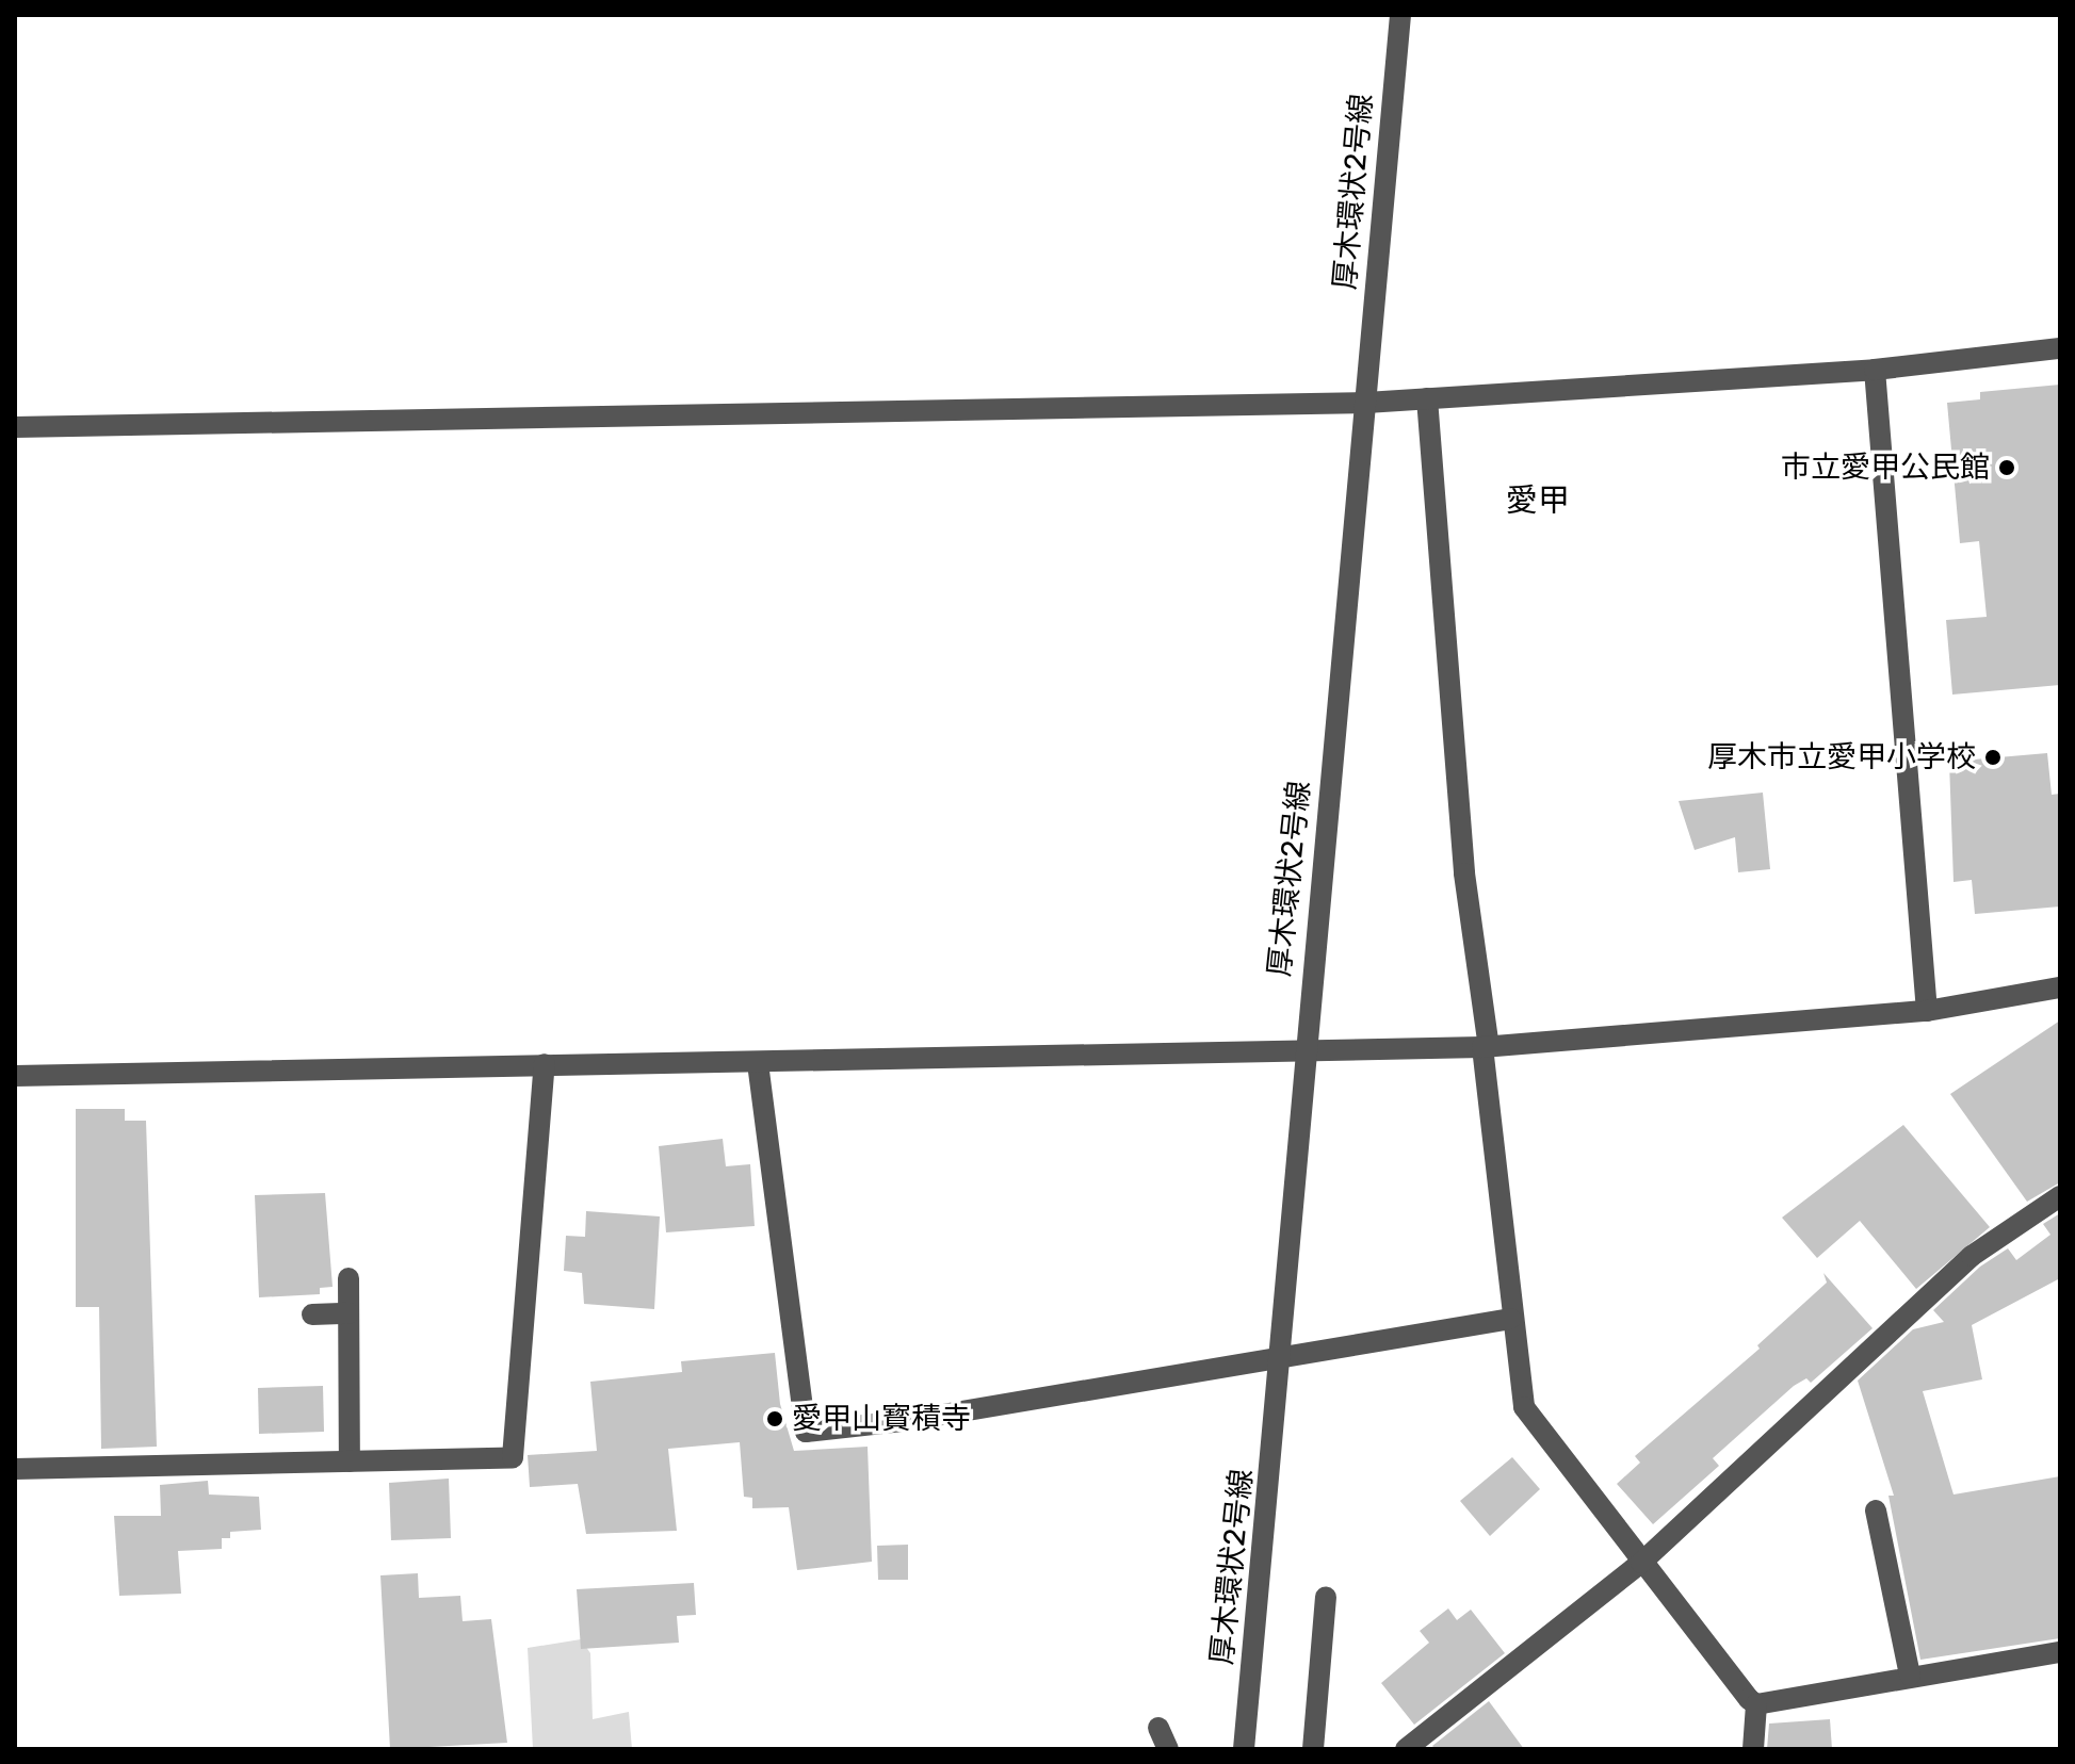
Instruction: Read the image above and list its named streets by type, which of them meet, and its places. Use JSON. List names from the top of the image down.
{
  "streets": {
    "street": ["厚木環状2号線"]
  },
  "districts": ["愛甲"],
  "places": ["市立愛甲公民館", "厚木市立愛甲小学校", "愛甲山寳積寺"]
}
